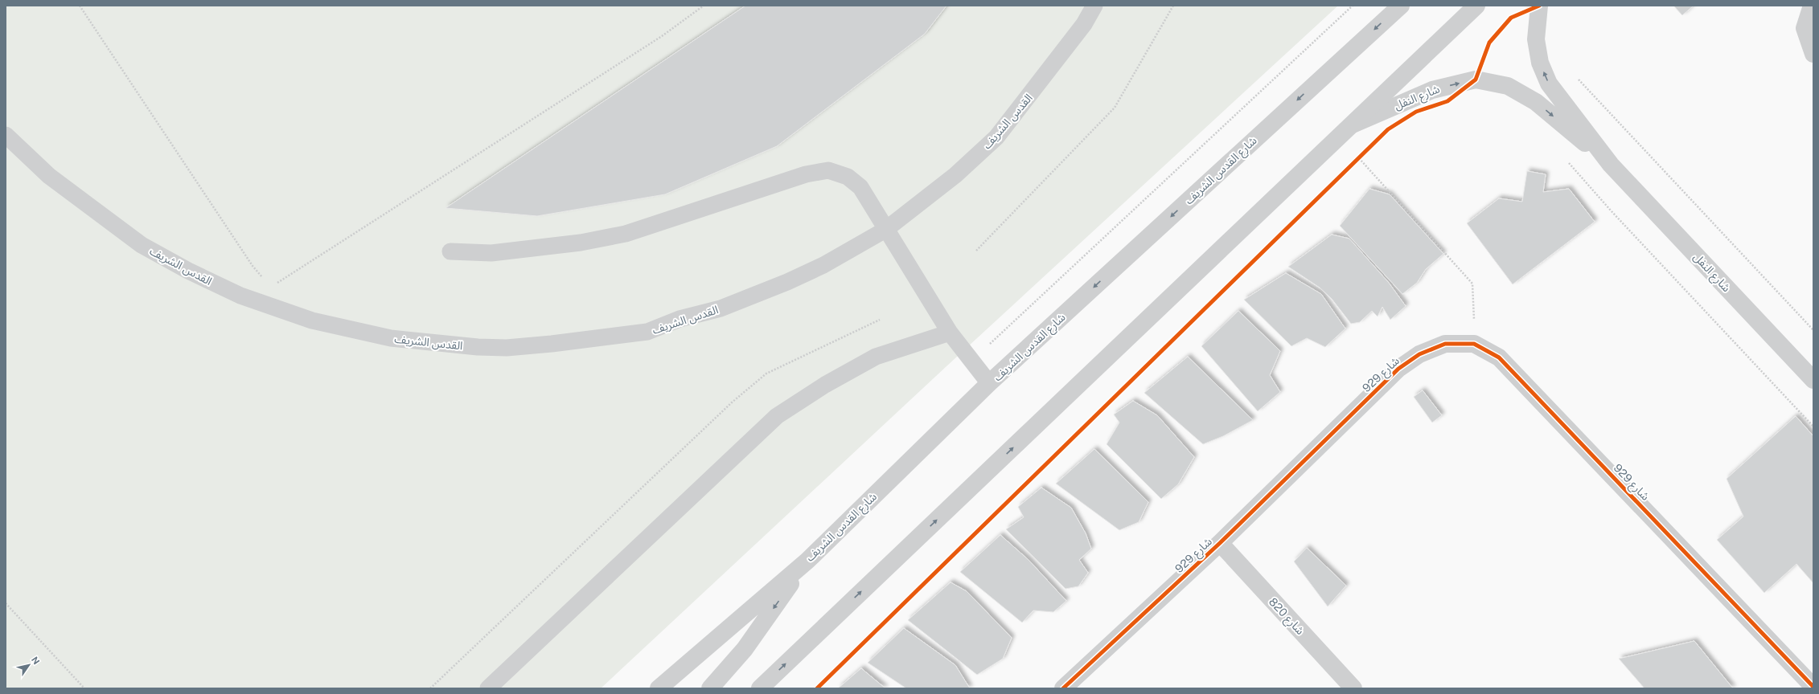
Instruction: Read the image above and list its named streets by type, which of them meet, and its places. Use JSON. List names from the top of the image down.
{
  "streets": {
    "street": [
      "شارع النفل",
      "شارع القدس الشريف",
      "شارع 929",
      "شارع 820"
    ],
    "lane": ["القدس الشريف"]
  },
  "crossings": [
    ["شارع 929", "شارع 820"]
  ],
  "north": "top right"
}
